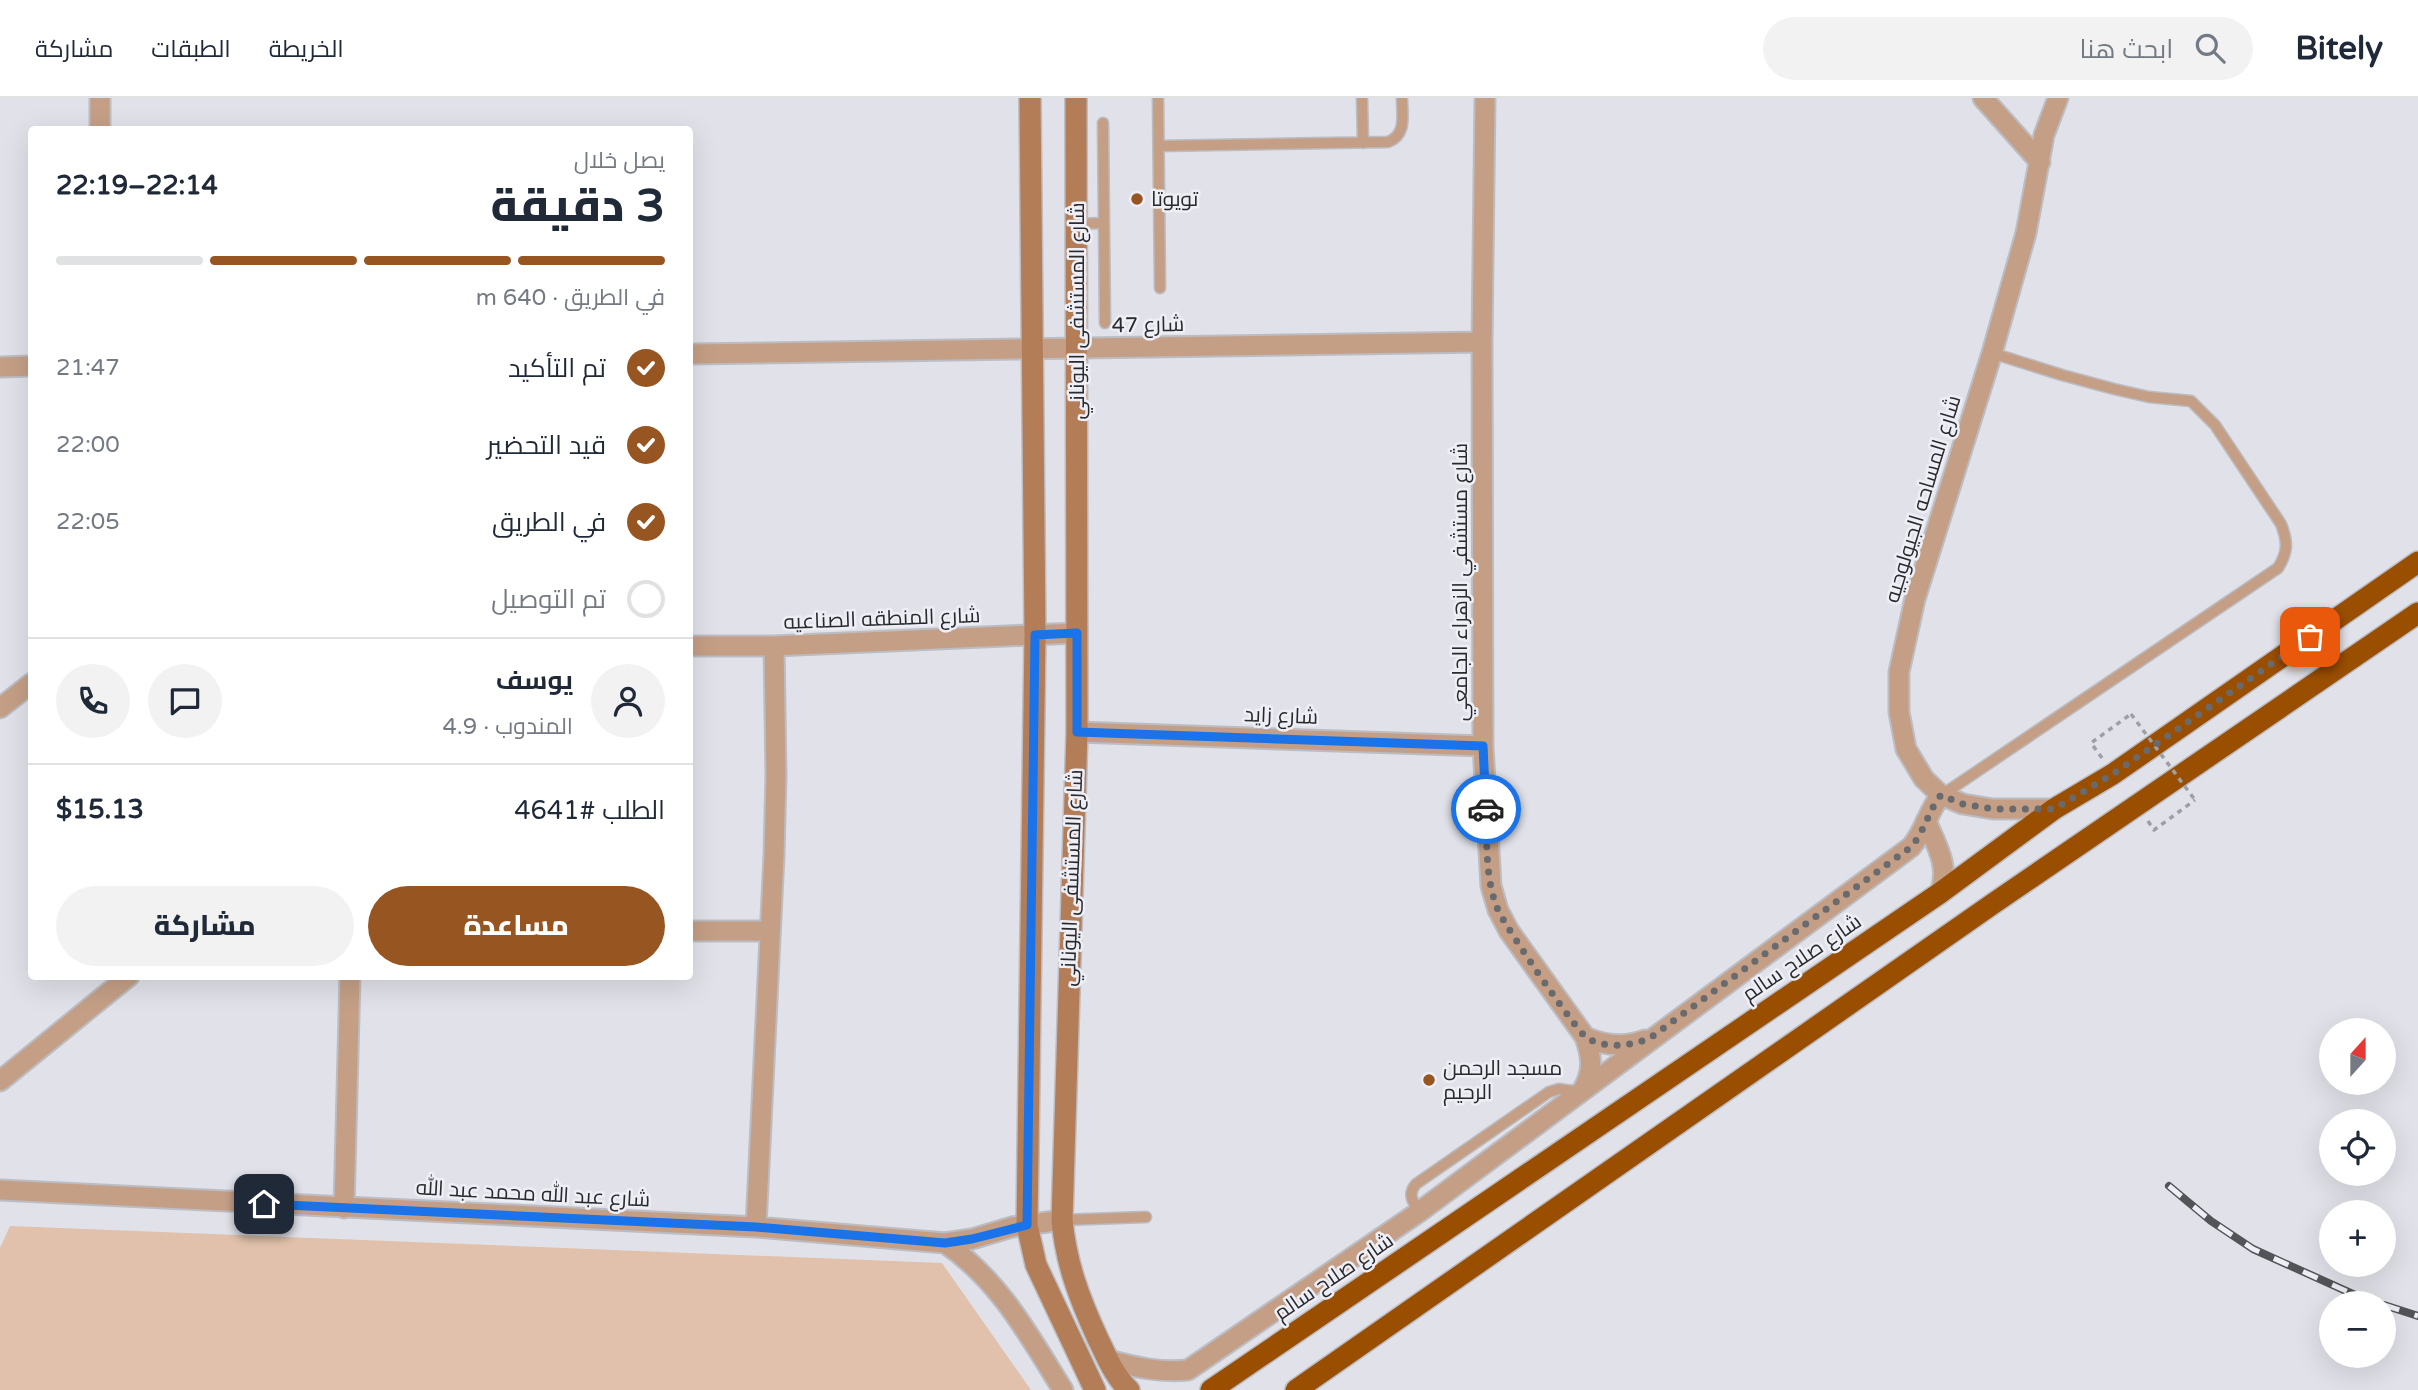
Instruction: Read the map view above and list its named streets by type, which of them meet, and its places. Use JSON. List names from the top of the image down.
{
  "streets": {
    "highway": ["شارع صلاح سالم"],
    "street": [
      "شارع المستشفى اليوناني",
      "شارع 47",
      "شارع المساحه الجيولوجيه",
      "شارع مستشفي الزهراء الجامعي",
      "شارع المنطقه الصناعيه",
      "شارع زايد",
      "شارع عبد الله محمد عبد الله"
    ]
  },
  "crossings": [
    ["شارع المستشفى اليوناني", "شارع 47"],
    ["شارع المستشفى اليوناني", "شارع المنطقه الصناعيه"],
    ["شارع المستشفى اليوناني", "شارع زايد"],
    ["شارع المستشفى اليوناني", "شارع عبد الله محمد عبد الله"],
    ["شارع 47", "شارع مستشفي الزهراء الجامعي"],
    ["شارع مستشفي الزهراء الجامعي", "شارع زايد"]
  ],
  "places": ["تويوتا", "مسجد الرحمن الرحيم"],
  "north": "top",
  "page": {
    "header": "Bitely",
    "search": "ابحث هنا",
    "nav": ["الخريطة", "الطبقات", "مشاركة"],
    "heading": ["3 دقيقة", "يصل خلال", "22:14–22:19"],
    "panel": [
      "يوسف",
      "المندوب · 4.9",
      "الطلب #4641",
      "$15.13"
    ],
    "bar": "في الطريق · 640 m",
    "list": [
      ["تم التأكيد", "21:47"],
      ["قيد التحضير", "22:00"],
      ["في الطريق", "22:05"],
      "تم التوصيل"
    ],
    "buttons": ["مساعدة", "مشاركة"],
    "map_buttons": ["+", "−"]
  }
}
